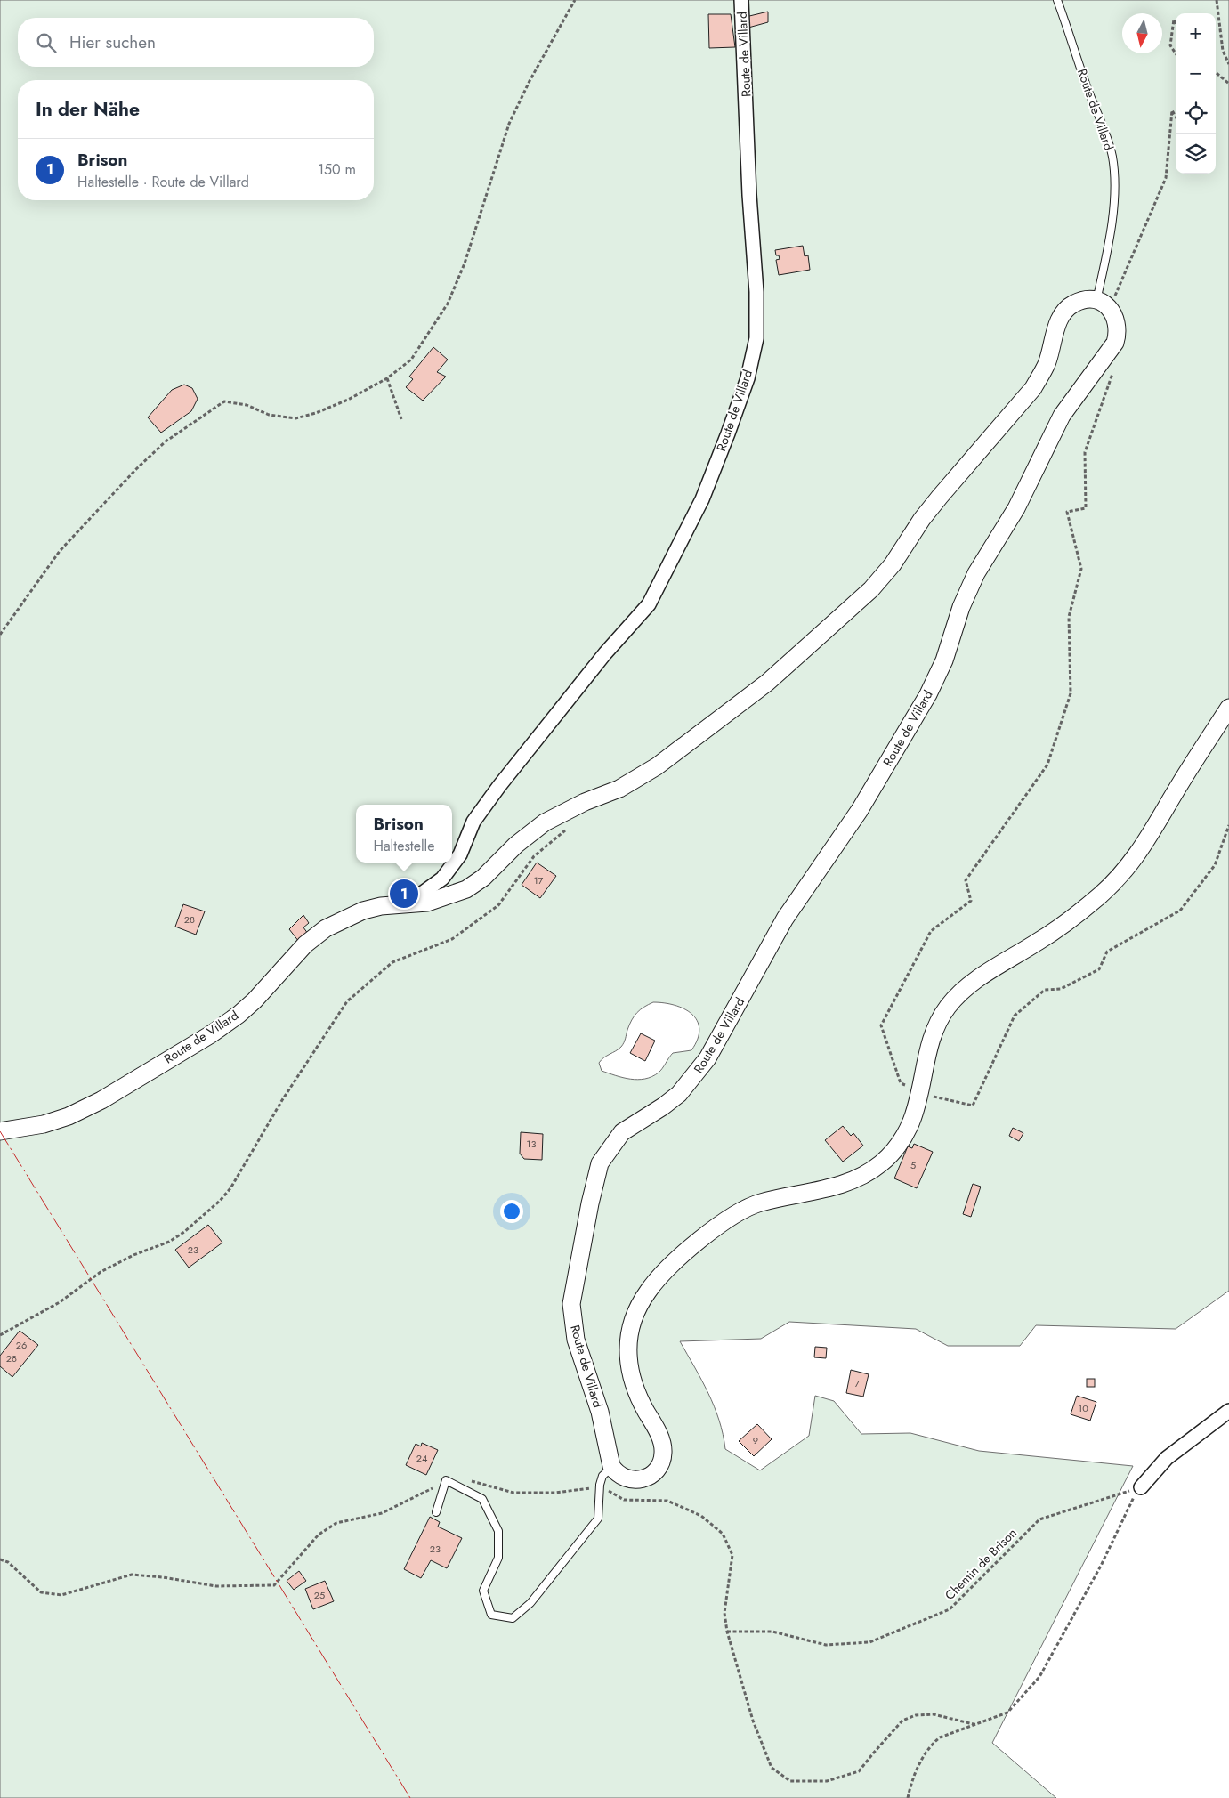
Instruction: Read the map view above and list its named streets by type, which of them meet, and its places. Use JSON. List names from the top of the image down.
{
  "streets": {
    "street": ["Route de Villard"],
    "path": ["Chemin de Brison"]
  },
  "house_numbers": [
    "17",
    "28",
    "13",
    "5",
    "23",
    "26",
    "28",
    "7",
    "10",
    "9",
    "24",
    "23",
    "25"
  ],
  "north": "bottom",
  "page": {
    "map_buttons": ["+", "−"],
    "search": "Hier suchen",
    "heading": "In der Nähe",
    "list": [
      {
        "mark": "1",
        "name": "Brison",
        "note": "Haltestelle · Route de Villard",
        "value": "150 m"
      }
    ],
    "popup": ["Brison", "Haltestelle"],
    "pins": "1"
  }
}
